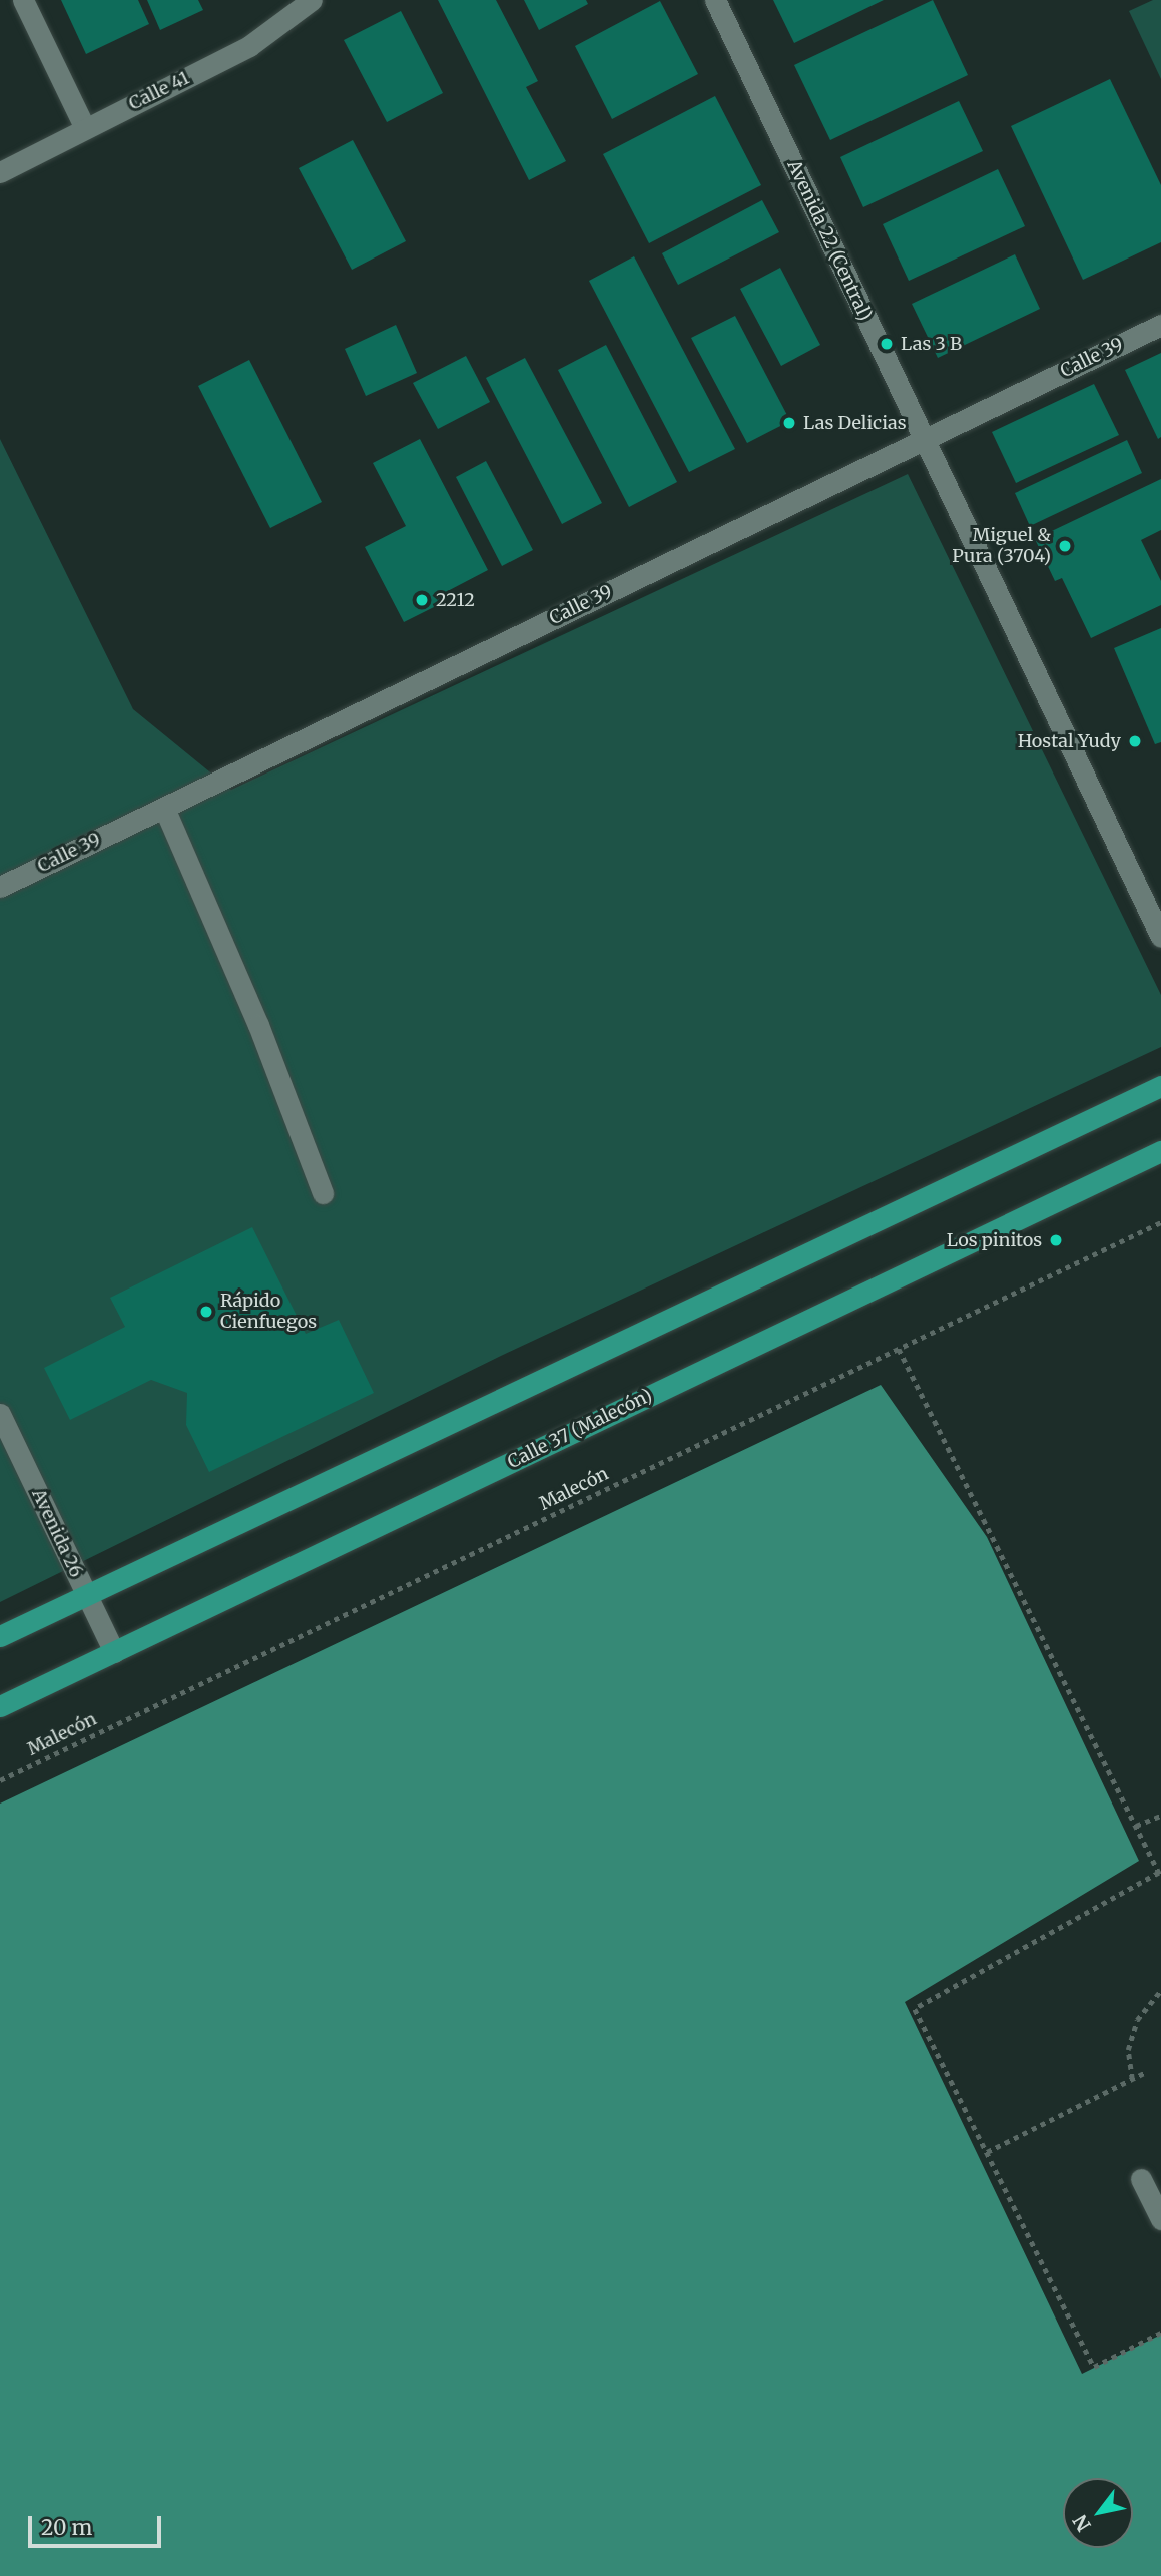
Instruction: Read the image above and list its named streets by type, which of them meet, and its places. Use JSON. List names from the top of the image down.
{
  "streets": {
    "main road": ["Calle 37 (Malecón)"],
    "street": [
      "Calle 41",
      "Avenida 22 (Central)",
      "Calle 39",
      "Avenida 26"
    ],
    "path": ["Malecón"]
  },
  "crossings": [
    ["Avenida 22 (Central)", "Calle 39"],
    ["Calle 37 (Malecón)", "Avenida 26"]
  ],
  "places": [
    "Las 3 B",
    "Las Delicias",
    "Miguel & Pura (3704)",
    "2212",
    "Hostal Yudy",
    "Los pinitos",
    "Rápido Cienfuegos"
  ],
  "scale_bar": "20 m",
  "north": "bottom left"
}
